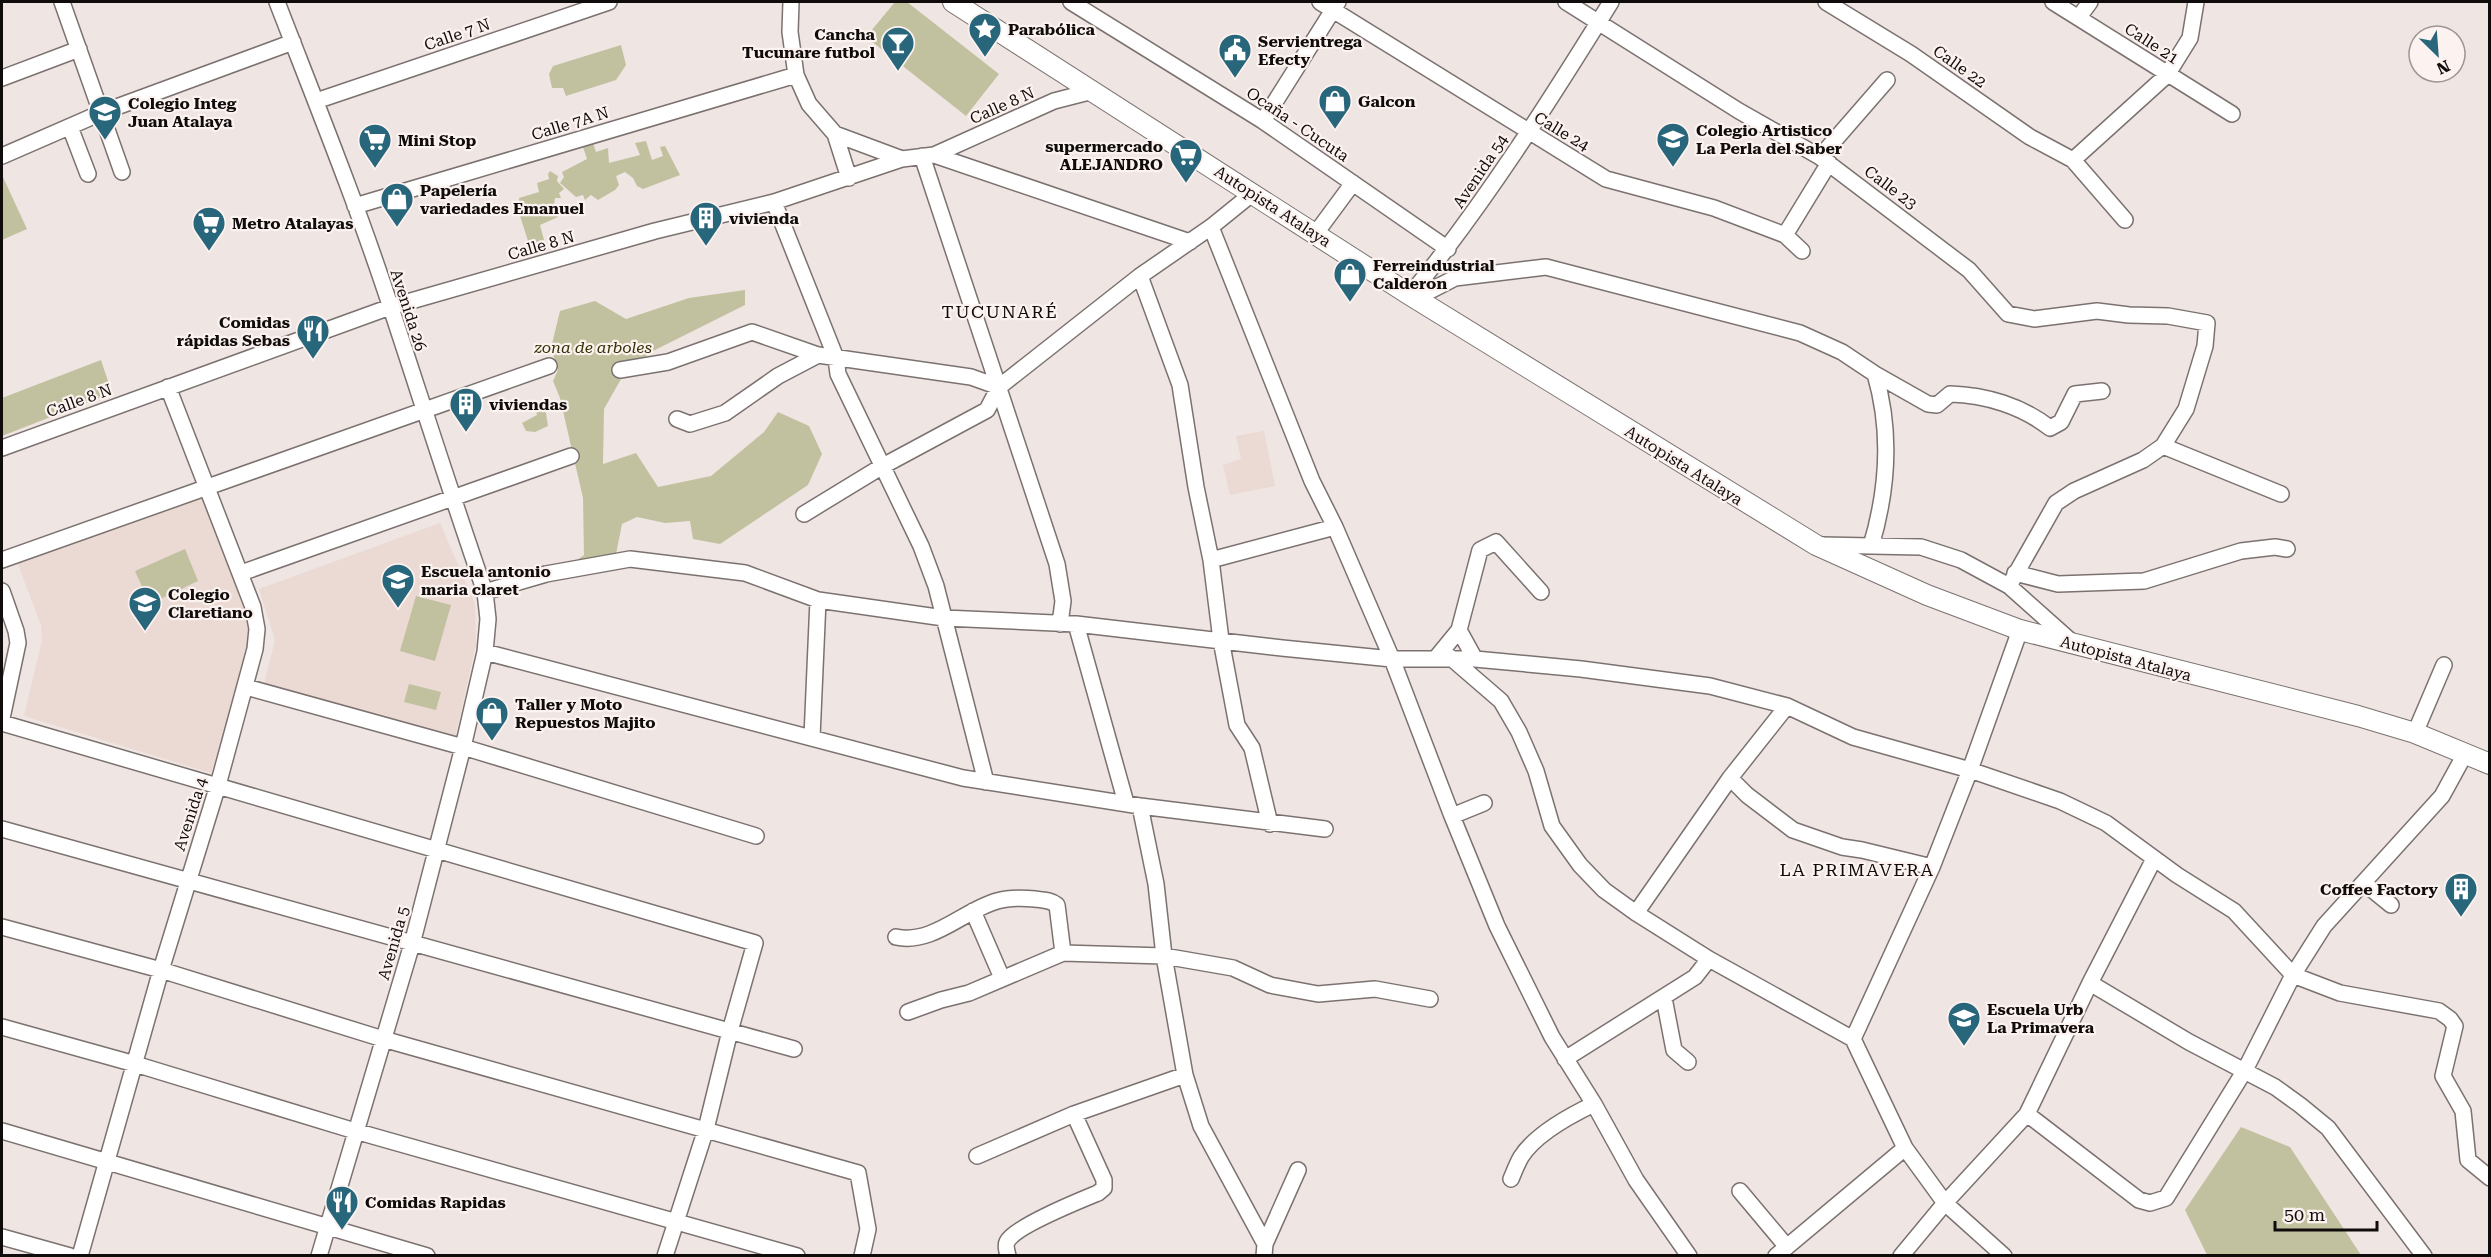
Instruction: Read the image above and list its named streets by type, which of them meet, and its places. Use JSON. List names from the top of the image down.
{
  "streets": {
    "main road": ["Autopista Atalaya"],
    "street": [
      "Calle 7 N",
      "Calle 21",
      "Calle 22",
      "Calle 8 N",
      "Calle 7A N",
      "Ocaña - Cucuta",
      "Calle 24",
      "Avenida 54",
      "Calle 23",
      "Avenida 26",
      "Avenida 4",
      "Avenida 5"
    ]
  },
  "crossings": [
    ["Calle 7 N", "Avenida 26"],
    ["Calle 8 N", "Autopista Atalaya"],
    ["Calle 8 N", "Avenida 26"],
    ["Calle 8 N", "Avenida 4"],
    ["Calle 7A N", "Avenida 26"],
    ["Ocaña - Cucuta", "Avenida 54"],
    ["Ocaña - Cucuta", "Autopista Atalaya"],
    ["Calle 24", "Avenida 54"],
    ["Avenida 54", "Calle 23"],
    ["Avenida 54", "Autopista Atalaya"],
    ["Avenida 26", "Avenida 5"]
  ],
  "districts": ["TUCUNARÉ", "LA PRIMAVERA"],
  "parks": ["zona de arboles"],
  "places": {
    "place": ["Parabólica"],
    "bar": ["Cancha Tucunare futbol"],
    "public building": ["Servientrega Efecty"],
    "shop": [
      "Galcon",
      "Papelería variedades Emanuel",
      "Ferreindustrial Calderon",
      "Taller y Moto Repuestos Majito"
    ],
    "school or university": [
      "Colegio Integ Juan Atalaya",
      "Colegio Artistico La Perla del Saber",
      "Escuela antonio maria claret",
      "Colegio Claretiano",
      "Escuela Urb La Primavera"
    ],
    "supermarket": ["Mini Stop", "supermercado ALEJANDRO", "Metro Atalayas"],
    "building": ["vivienda", "viviendas", "Coffee Factory"],
    "restaurant": ["Comidas rápidas Sebas", "Comidas Rapidas"]
  },
  "scale_bar": "50 m",
  "north": "bottom right"
}
